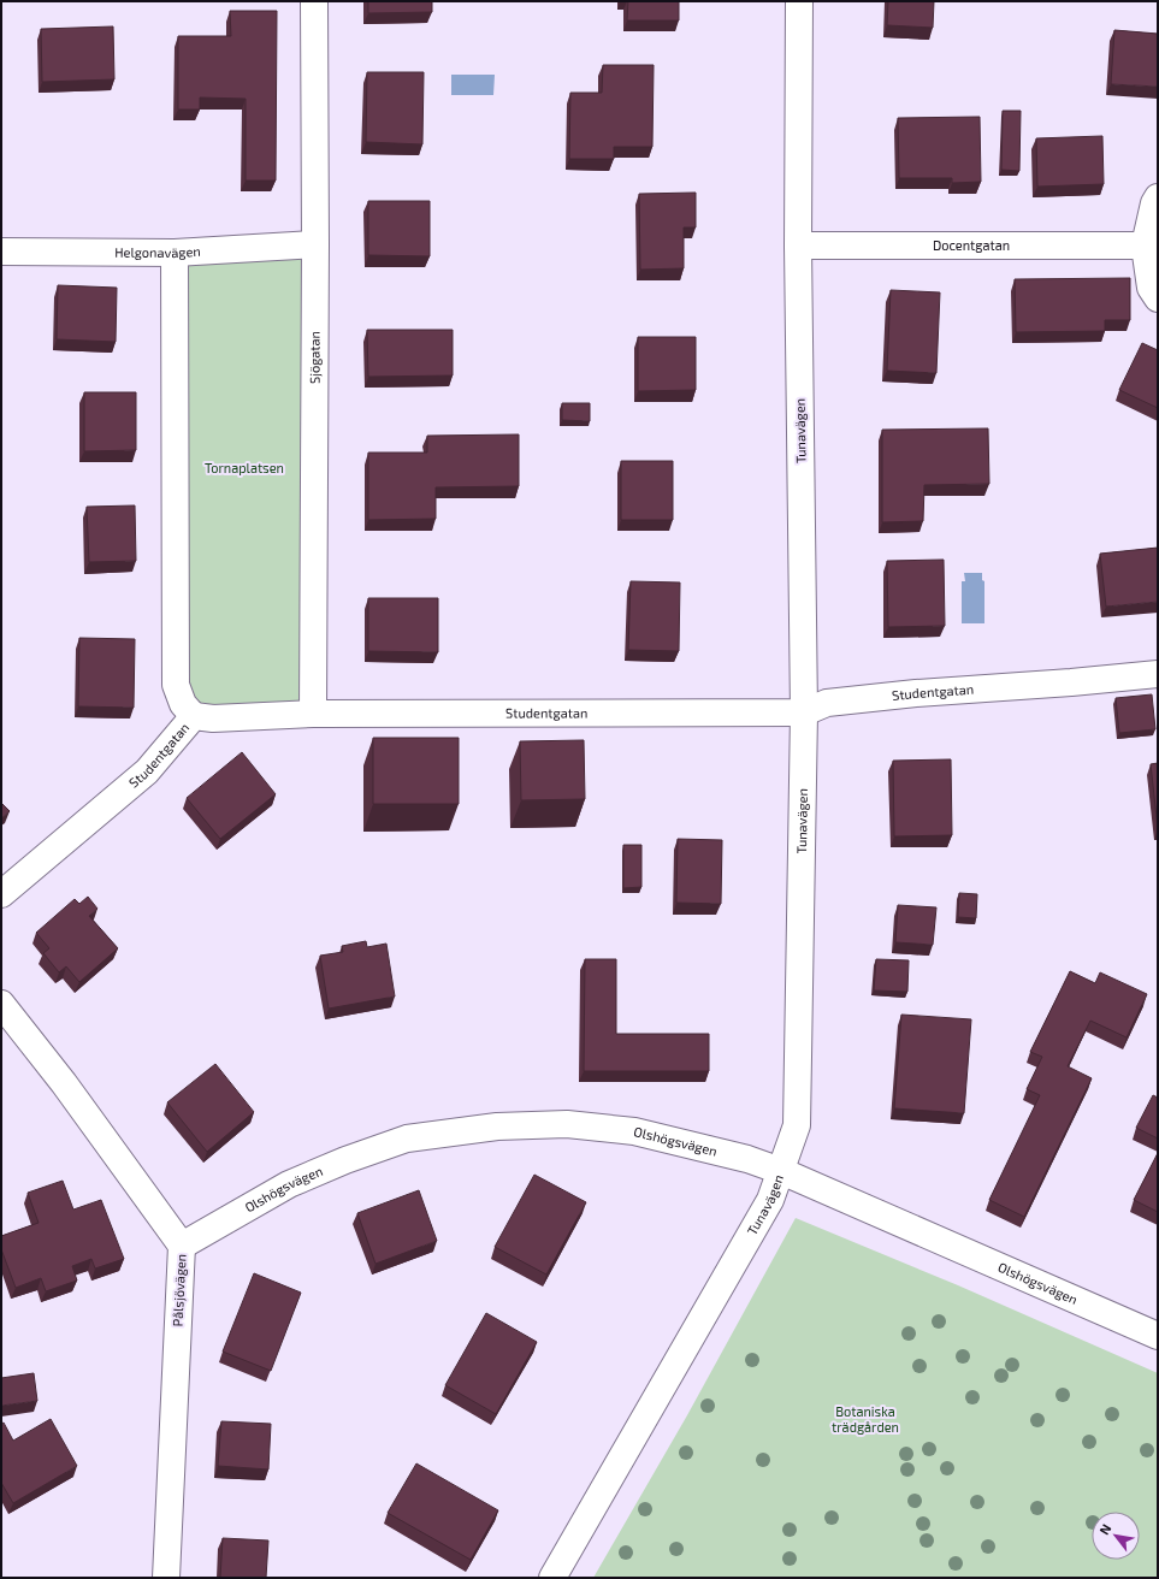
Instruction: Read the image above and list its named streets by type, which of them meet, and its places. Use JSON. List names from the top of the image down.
{
  "streets": {
    "street": [
      "Docentgatan",
      "Helgonavägen",
      "Sjögatan",
      "Tunavägen",
      "Studentgatan",
      "Olshögsvägen",
      "Pålsjövägen"
    ]
  },
  "crossings": [
    ["Docentgatan", "Tunavägen"],
    ["Helgonavägen", "Sjögatan"],
    ["Sjögatan", "Studentgatan"],
    ["Tunavägen", "Studentgatan"],
    ["Tunavägen", "Olshögsvägen"],
    ["Olshögsvägen", "Pålsjövägen"]
  ],
  "parks": ["Tornaplatsen", "Botaniska trädgården"],
  "north": "top left"
}
